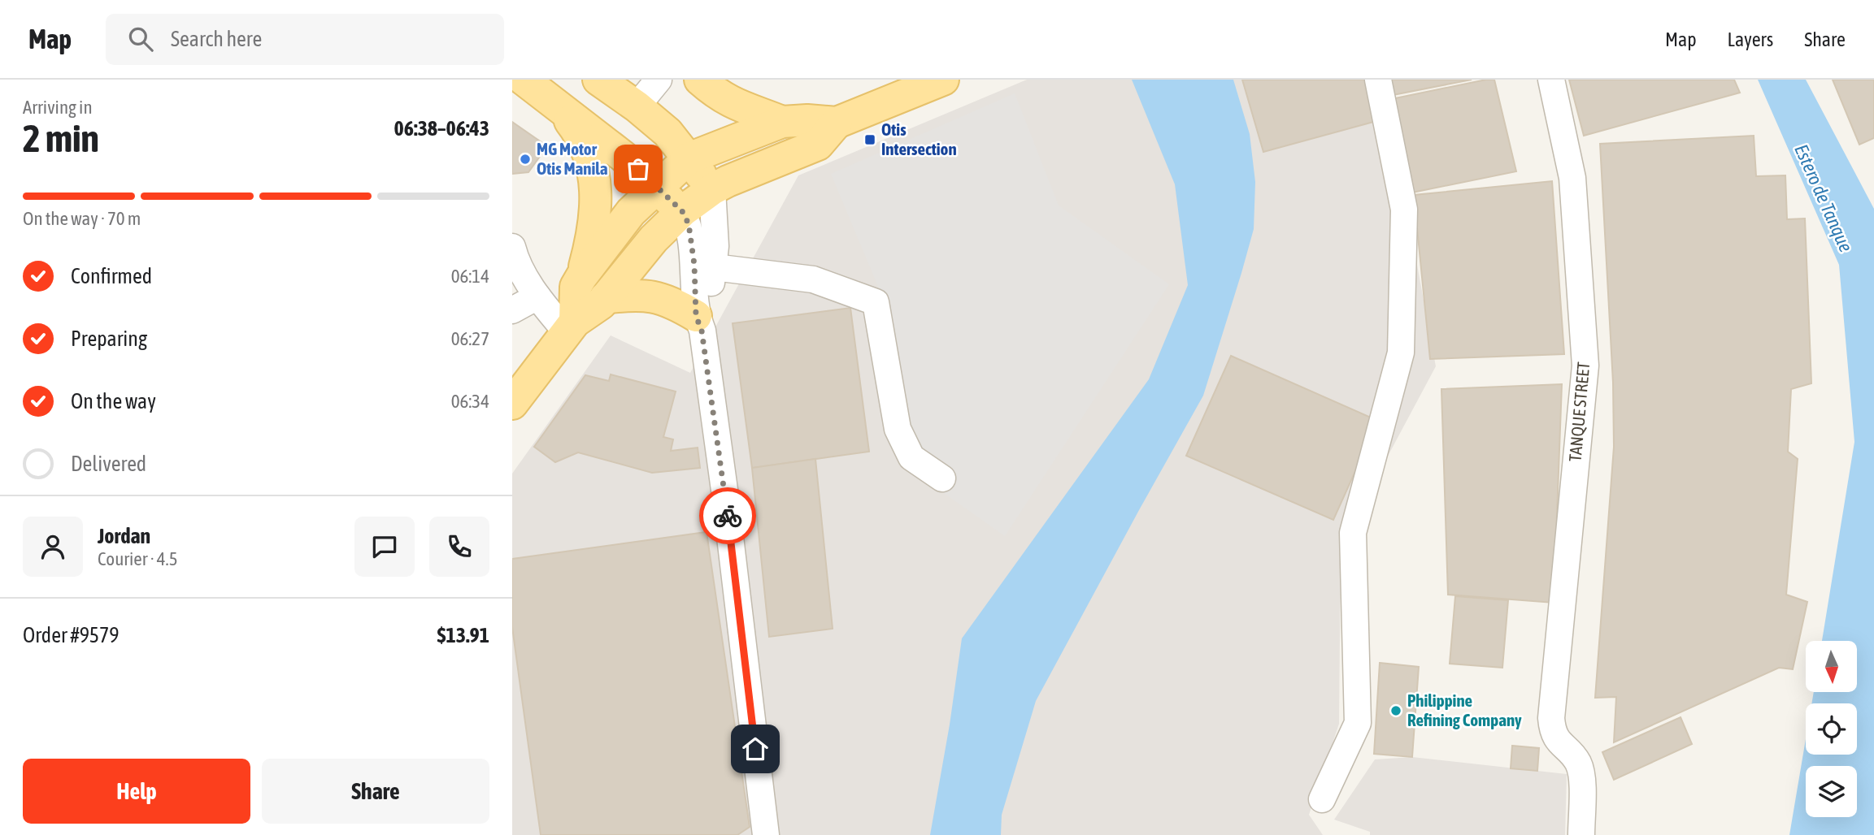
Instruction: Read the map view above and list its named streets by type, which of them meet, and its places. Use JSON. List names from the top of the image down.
{
  "streets": {
    "street": ["TANQUE STREET"]
  },
  "water": ["Estero de Tanque"],
  "places": {
    "transit": ["Otis Intersection"],
    "other": ["MG Motor Otis Manila", "Philippine Refining Company"]
  },
  "north": "bottom",
  "page": {
    "header": "Map",
    "search": "Search here",
    "nav": ["Map", "Layers", "Share"],
    "heading": ["2 min", "Arriving in", "06:38–06:43"],
    "panel": [
      "Jordan",
      "Courier · 4.5",
      "Order #9579",
      "$13.91"
    ],
    "bar": "On the way · 70 m",
    "list": [
      ["Confirmed", "06:14"],
      ["Preparing", "06:27"],
      ["On the way", "06:34"],
      "Delivered"
    ],
    "buttons": ["Help", "Share"]
  }
}
